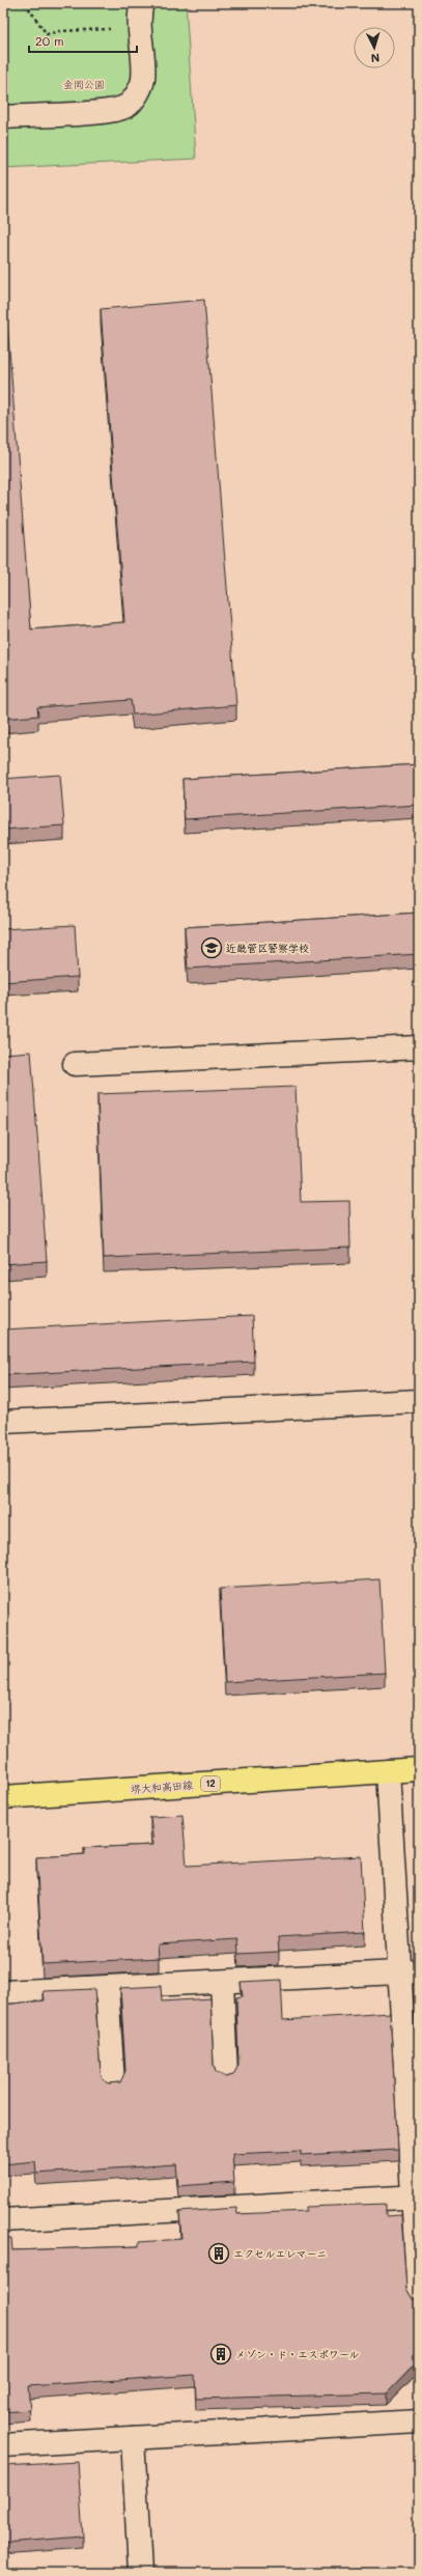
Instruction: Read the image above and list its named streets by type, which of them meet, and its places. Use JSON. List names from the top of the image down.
{
  "streets": {
    "main road": ["12", "堺大和高田線"]
  },
  "parks": ["金岡公園"],
  "places": {
    "school or university": ["近畿管区警察学校"],
    "building": ["エクセルエレマーニ", "メゾン・ド・エスポワール"]
  },
  "scale_bar": "20 m",
  "north": "bottom"
}
